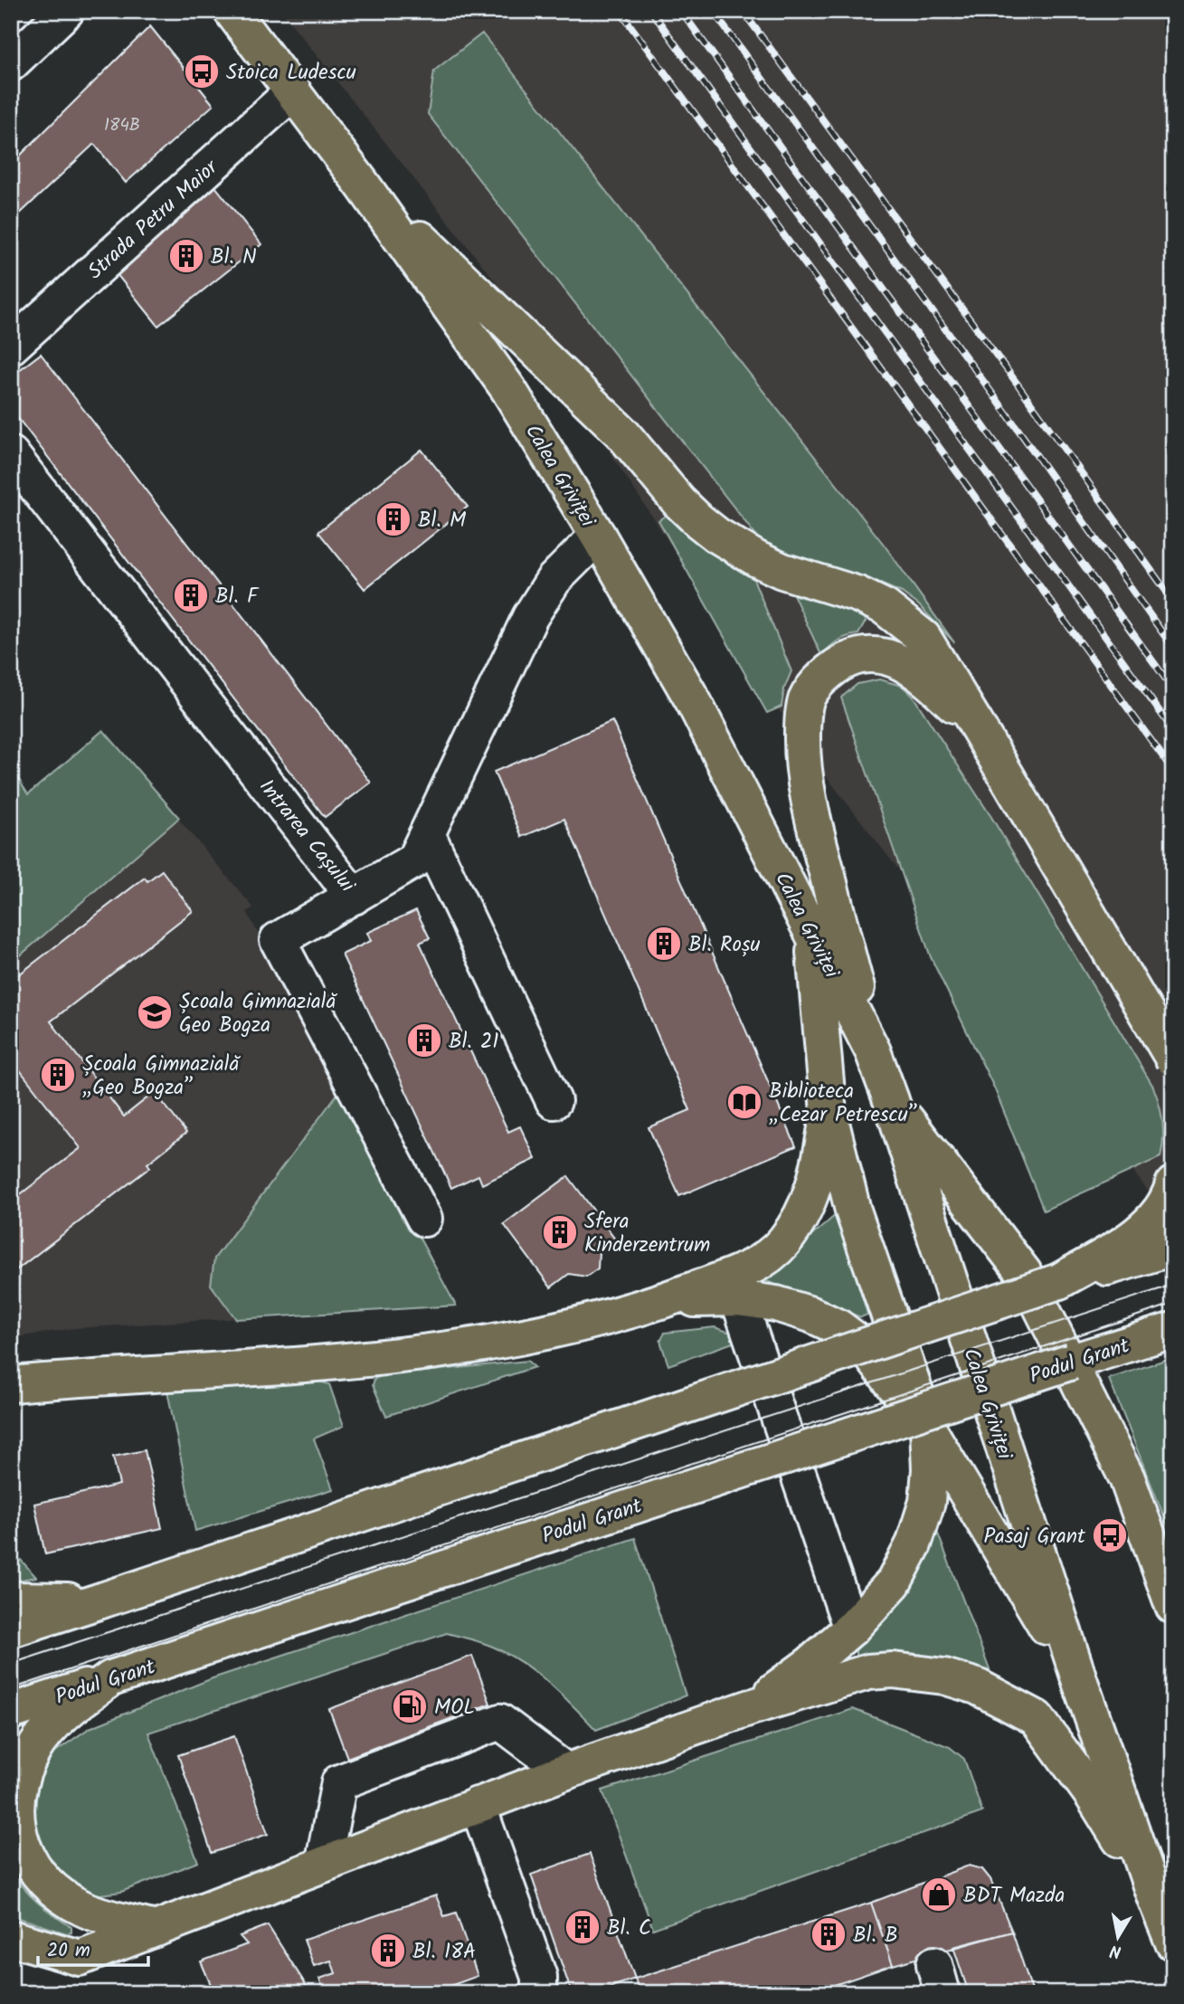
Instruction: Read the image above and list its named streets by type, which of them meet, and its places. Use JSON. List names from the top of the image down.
{
  "streets": {
    "main road": ["Calea Griviței", "Podul Grant"],
    "street": ["Strada Petru Maior", "Intrarea Cașului"]
  },
  "crossings": [
    ["Strada Petru Maior", "Calea Griviței"],
    ["Calea Griviței", "Intrarea Cașului"]
  ],
  "places": {
    "bus stop": ["Stoica Ludescu", "Pasaj Grant"],
    "building": [
      "Bl. N",
      "Bl. M",
      "Bl. F",
      "Bl. Roșu",
      "Bl. 21",
      "Școala Gimnazială „Geo Bogza”",
      "Sfera Kinderzentrum",
      "Bl. C",
      "Bl. B",
      "Bl. 18A"
    ],
    "school or university": ["Școala Gimnazială Geo Bogza"],
    "library": ["Biblioteca „Cezar Petrescu”"],
    "fuel station": ["MOL"],
    "shop": ["BDT Mazda"]
  },
  "house_numbers": ["184B"],
  "scale_bar": "20 m",
  "north": "bottom"
}
